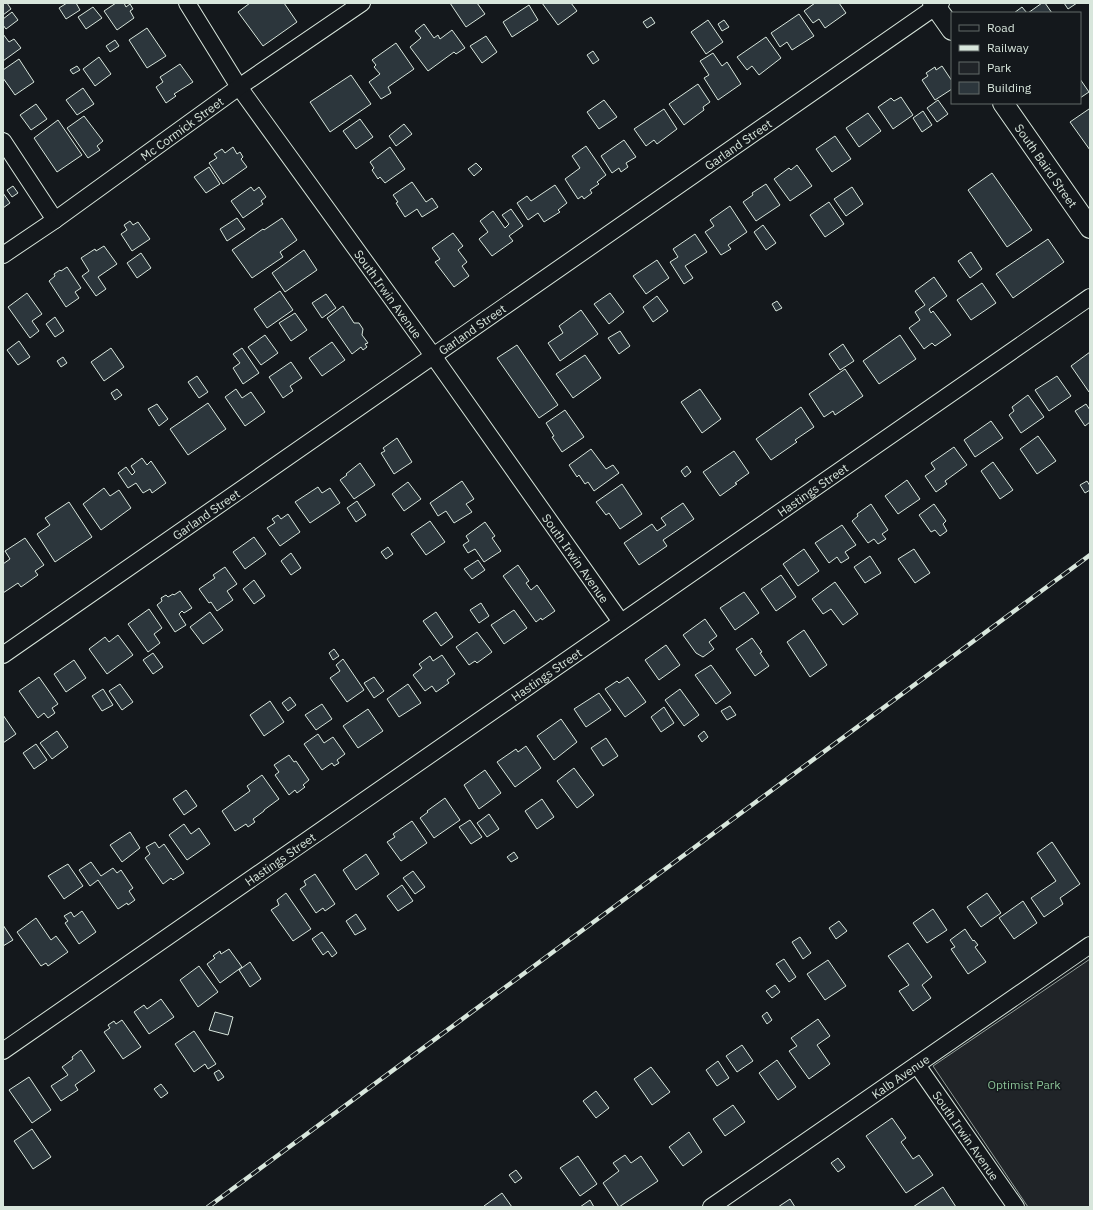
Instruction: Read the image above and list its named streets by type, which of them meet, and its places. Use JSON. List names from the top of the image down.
{
  "streets": {
    "street": [
      "Mc Cormick Street",
      "Garland Street",
      "South Baird Street",
      "South Irwin Avenue",
      "Hastings Street",
      "Kalb Avenue"
    ]
  },
  "crossings": [
    ["Mc Cormick Street", "South Irwin Avenue"],
    ["Garland Street", "South Irwin Avenue"],
    ["South Irwin Avenue", "Hastings Street"],
    ["South Irwin Avenue", "Kalb Avenue"]
  ],
  "parks": ["Optimist Park"],
  "legend": [
    "Road",
    "Railway",
    "Park",
    "Building"
  ]
}
